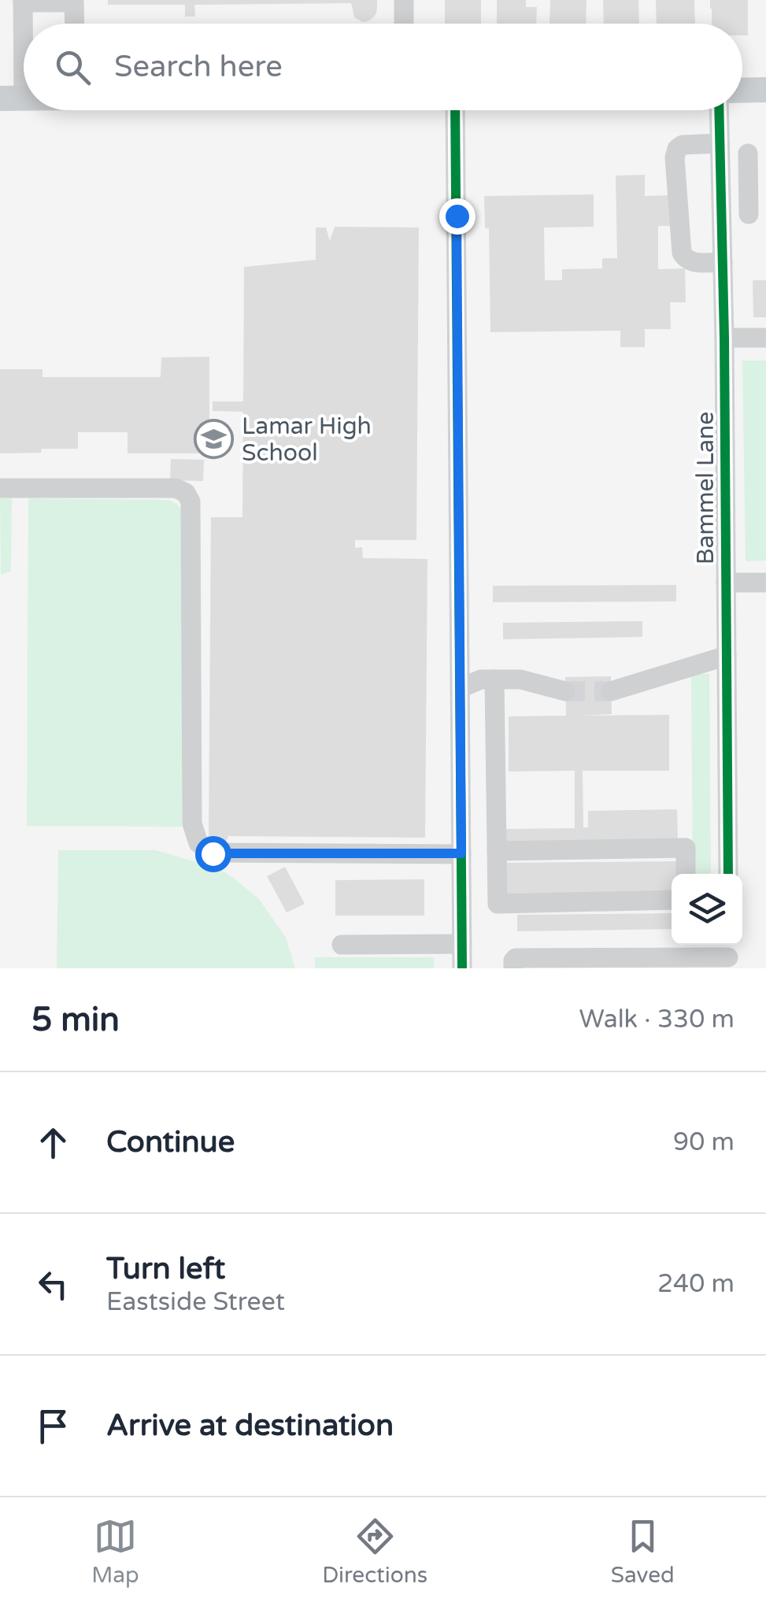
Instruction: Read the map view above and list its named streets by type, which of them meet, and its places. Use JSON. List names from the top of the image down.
{
  "streets": {
    "street": ["Bammel Lane"]
  },
  "places": {
    "school or university": ["Lamar High School"]
  },
  "page": {
    "search": "Search here",
    "heading": ["5 min", "Walk · 330 m"],
    "list": [
      ["Continue", "90 m"],
      ["Turn left", "Eastside Street", "240 m"],
      "Arrive at destination"
    ],
    "nav": ["Map", "Directions", "Saved"]
  }
}
